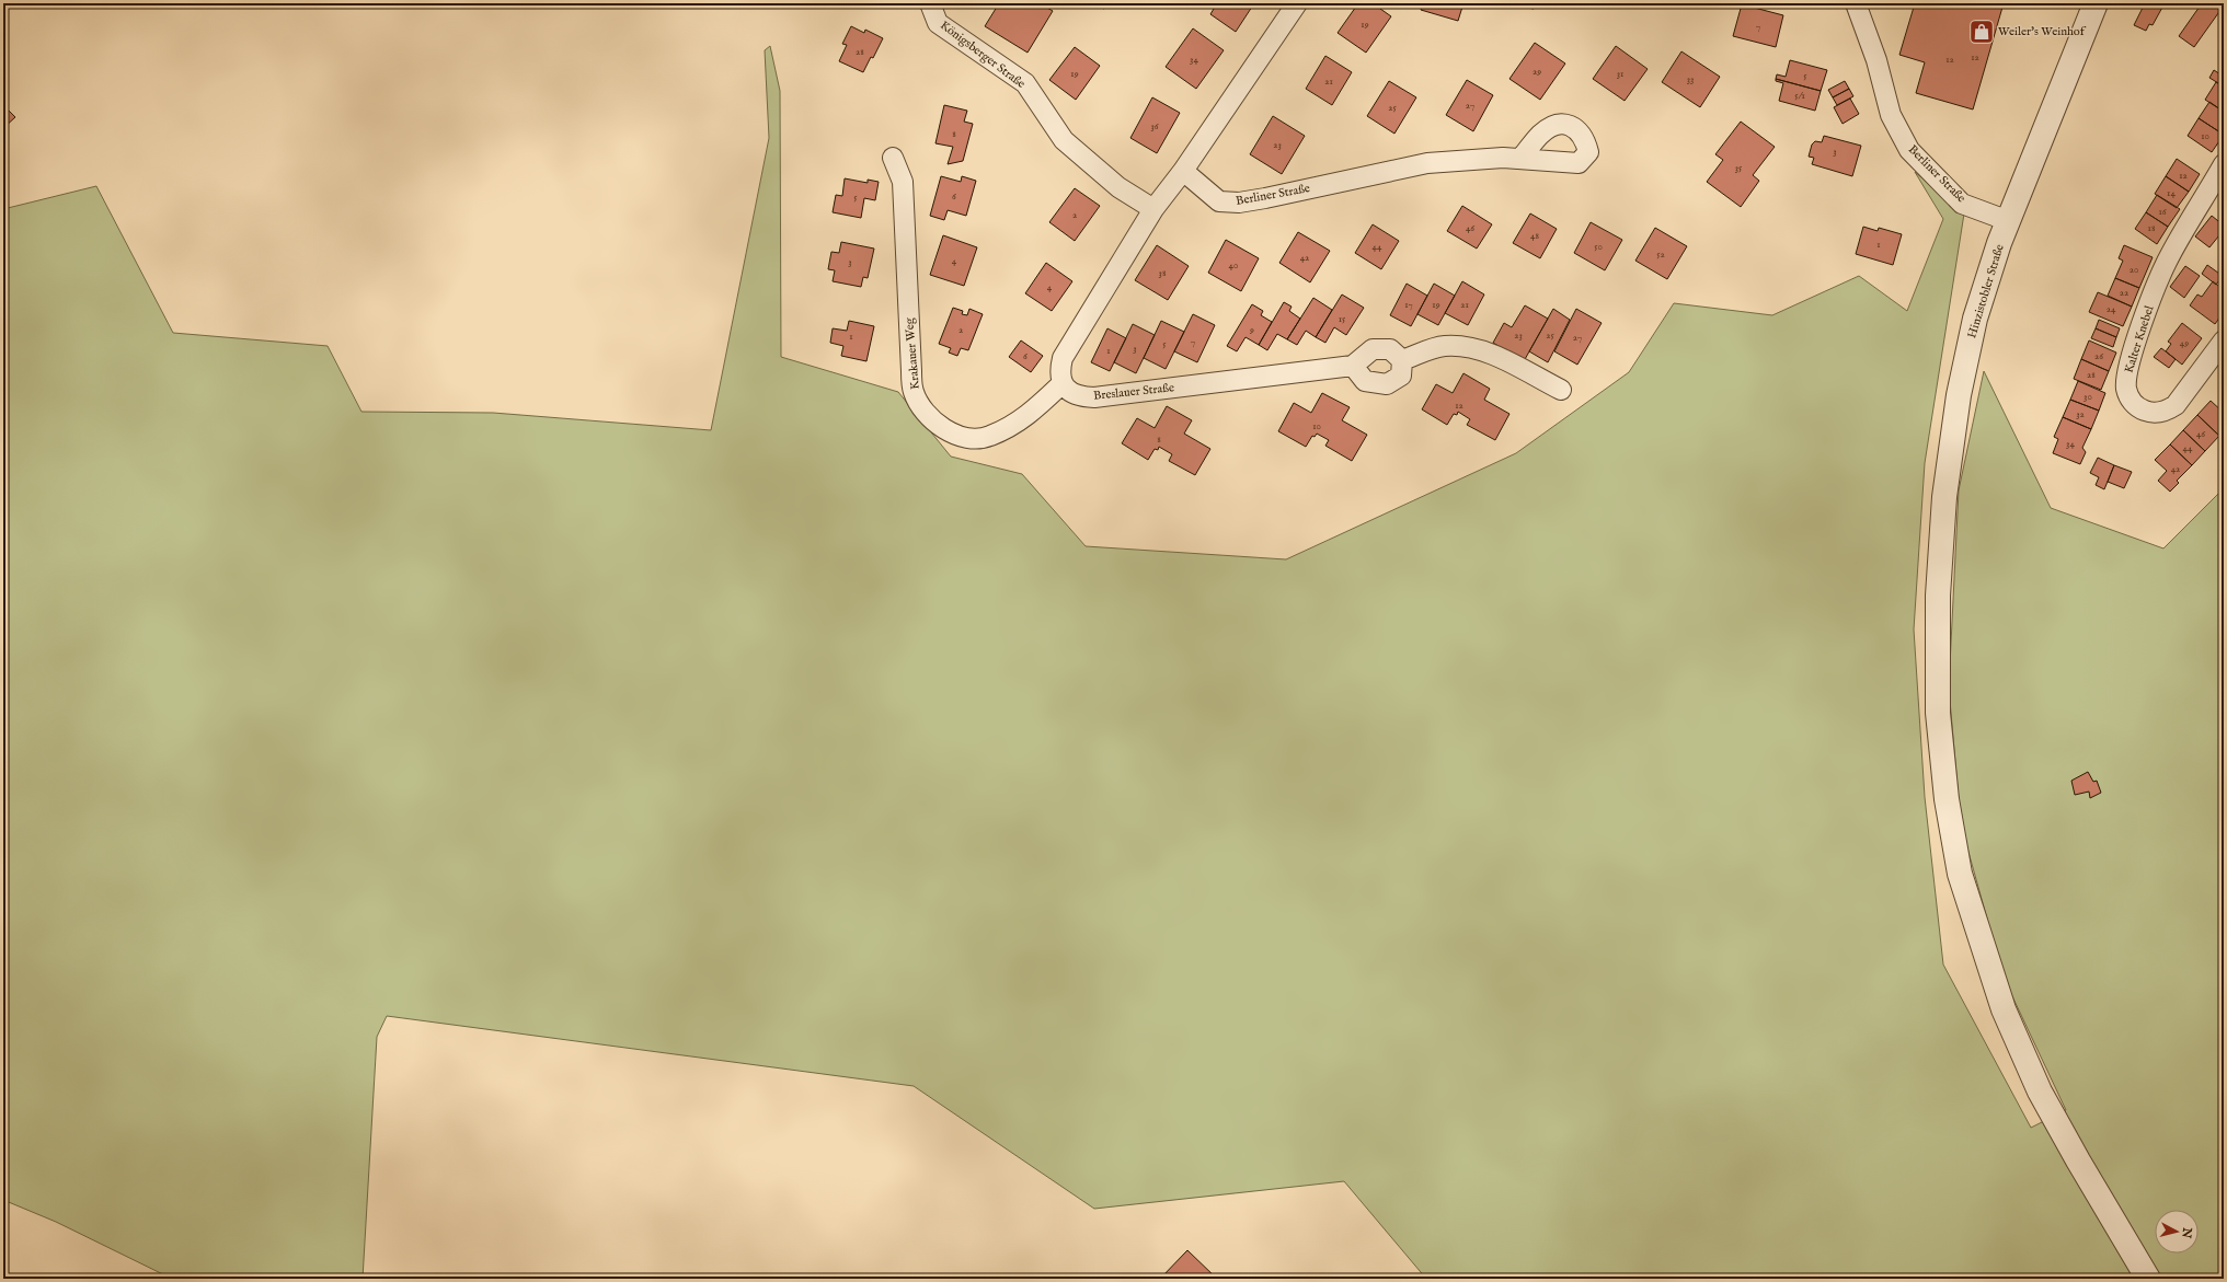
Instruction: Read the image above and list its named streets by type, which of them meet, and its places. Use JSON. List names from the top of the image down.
{
  "streets": {
    "street": [
      "Königsberger Straße",
      "Berliner Straße",
      "Hinzistobler Straße",
      "Kalter Knebel",
      "Krakauer Weg",
      "Breslauer Straße"
    ]
  },
  "crossings": [
    ["Berliner Straße", "Hinzistobler Straße"],
    ["Krakauer Weg", "Breslauer Straße"]
  ],
  "places": {
    "shop": ["Weiler's Weinhof"]
  },
  "house_numbers": [
    "19",
    "7",
    "28",
    "12",
    "34",
    "12",
    "29",
    "19",
    "31",
    "5",
    "33",
    "21",
    "5/1",
    "27",
    "25",
    "36",
    "8",
    "10",
    "23",
    "3",
    "35",
    "12",
    "14",
    "6",
    "5",
    "16",
    "2",
    "46",
    "18",
    "48",
    "1",
    "44",
    "50",
    "52",
    "42",
    "4",
    "3",
    "40",
    "20",
    "38",
    "4",
    "22",
    "17",
    "19",
    "21",
    "24",
    "15",
    "2",
    "9",
    "23",
    "25",
    "1",
    "27",
    "7",
    "49",
    "5",
    "3",
    "1",
    "6",
    "26",
    "28",
    "30",
    "12",
    "32",
    "10",
    "46",
    "8",
    "34",
    "44",
    "42"
  ],
  "north": "right"
}
